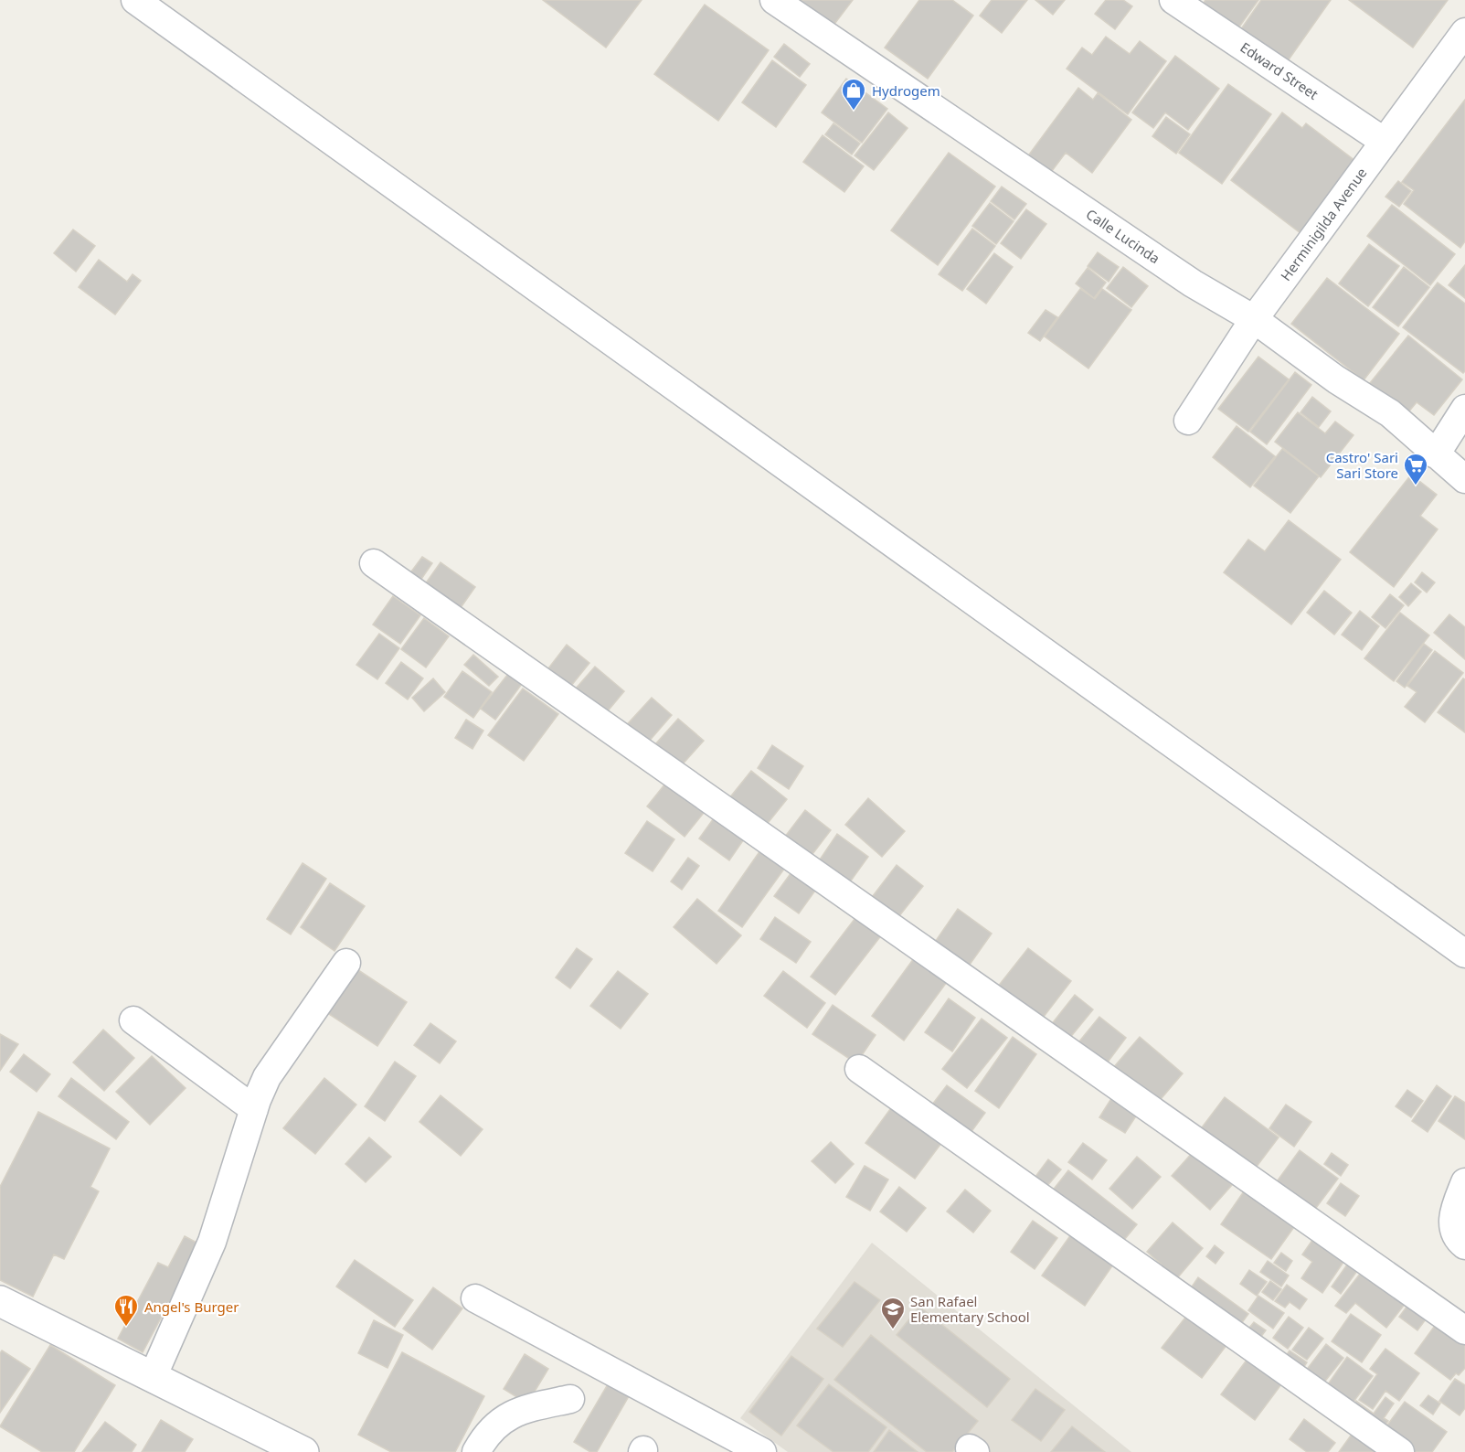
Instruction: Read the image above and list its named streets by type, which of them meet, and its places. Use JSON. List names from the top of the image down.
{
  "streets": {
    "street": ["Edward Street", "Herminigilda Avenue", "Calle Lucinda"]
  },
  "crossings": [
    ["Edward Street", "Herminigilda Avenue"],
    ["Herminigilda Avenue", "Calle Lucinda"]
  ],
  "places": {
    "shop": ["Hydrogem"],
    "supermarket": ["Castro' Sari Sari Store"],
    "restaurant": ["Angel's Burger"],
    "school or university": ["San Rafael Elementary School"]
  }
}
